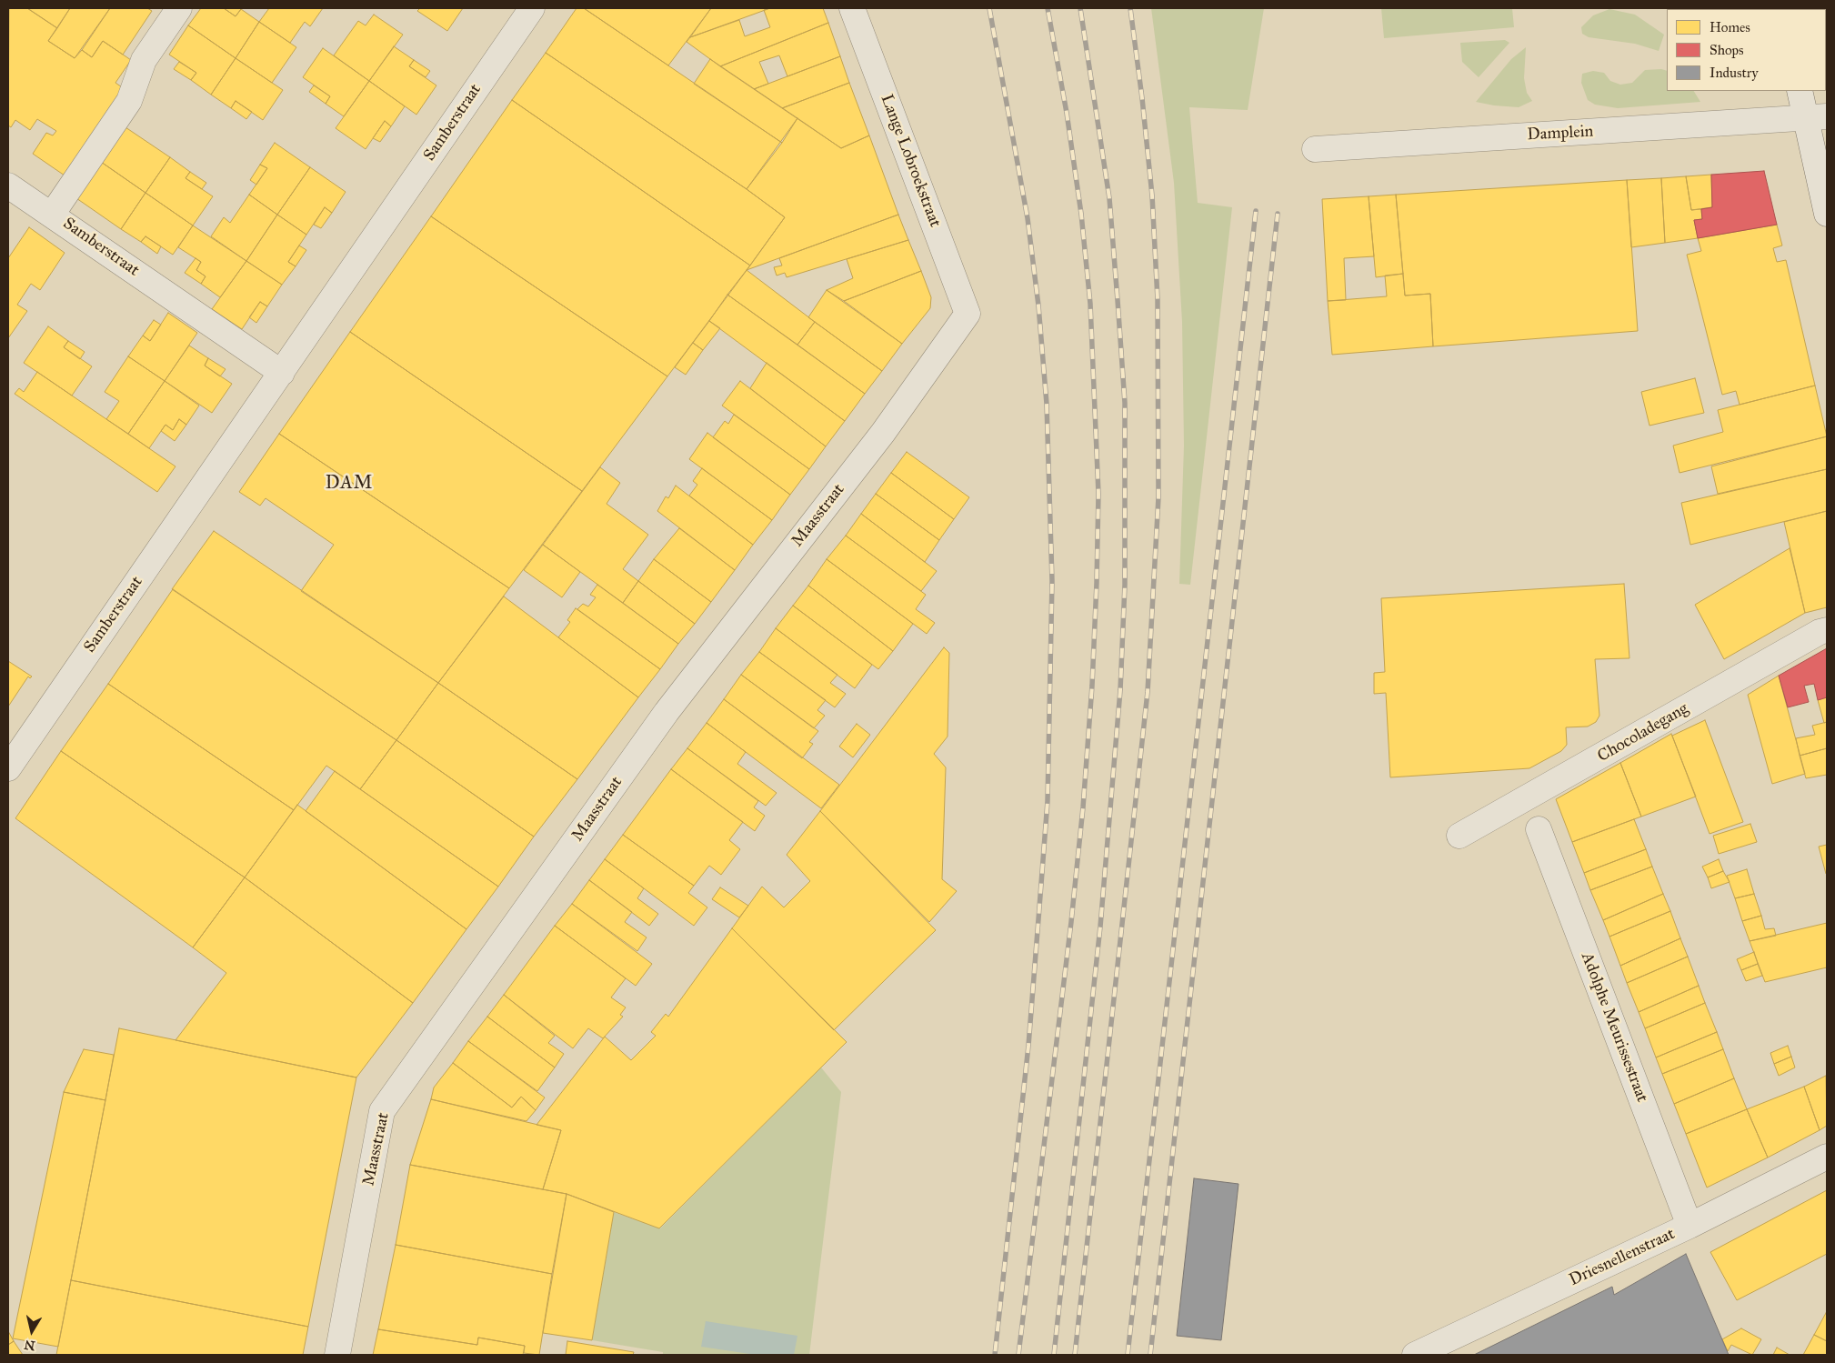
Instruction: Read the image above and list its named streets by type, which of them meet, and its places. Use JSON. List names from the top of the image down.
{
  "streets": {
    "street": [
      "Samberstraat",
      "Damplein",
      "Lange Lobroekstraat",
      "Maasstraat",
      "Chocoladegang",
      "Adolphe Meurissestraat",
      "Driesnellenstraat"
    ]
  },
  "crossings": [
    ["Lange Lobroekstraat", "Maasstraat"],
    ["Adolphe Meurissestraat", "Driesnellenstraat"]
  ],
  "districts": ["DAM"],
  "legend": ["Homes", "Shops", "Industry"],
  "north": "bottom"
}
